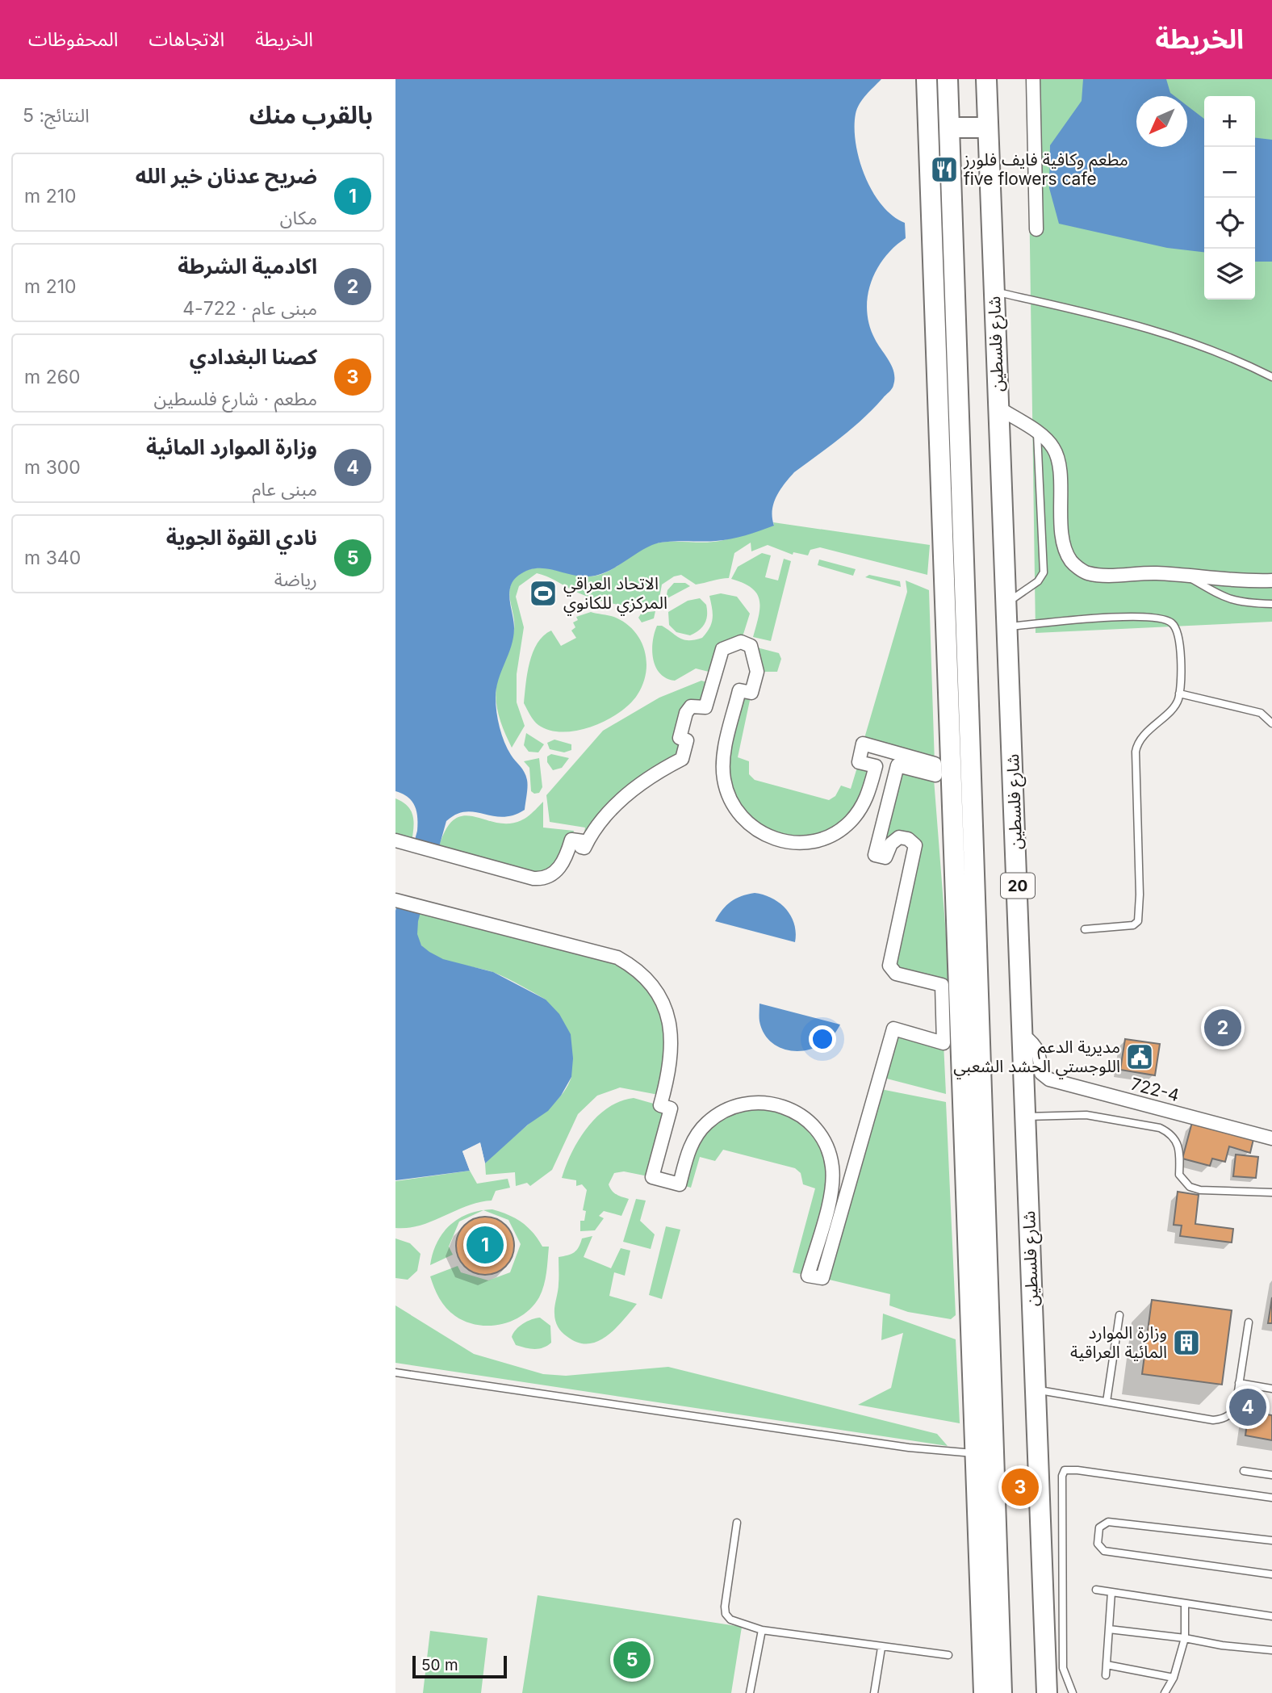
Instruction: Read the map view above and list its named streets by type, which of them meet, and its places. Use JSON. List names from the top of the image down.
{
  "streets": {
    "main road": ["شارع فلسطين", "20"],
    "street": ["722-4"]
  },
  "crossings": [
    ["شارع فلسطين", "722-4"]
  ],
  "places": {
    "restaurant": ["مطعم وكافية فايف فلورز five flowers cafe"],
    "sports": ["الاتحاد العراقي المركزي للكانوي"],
    "public building": ["مديرية الدعم اللوجستي الحشد الشعبي"],
    "building": ["وزارة الموارد المائية العراقية"]
  },
  "scale_bar": "50 m",
  "north": "bottom left",
  "page": {
    "header": "الخريطة",
    "nav": ["الخريطة", "الاتجاهات", "المحفوظات"],
    "heading": ["بالقرب منك", "النتائج: 5"],
    "map_buttons": ["+", "−"],
    "list": [
      {
        "mark": "1",
        "name": "ضريح عدنان خير الله",
        "note": "مكان",
        "value": "210 m"
      },
      {
        "mark": "2",
        "name": "اكادمية الشرطة",
        "note": "مبنى عام · 722-4",
        "value": "210 m"
      },
      {
        "mark": "3",
        "name": "كصنا البغدادي",
        "note": "مطعم · شارع فلسطين",
        "value": "260 m"
      },
      {
        "mark": "4",
        "name": "وزارة الموارد المائية",
        "note": "مبنى عام",
        "value": "300 m"
      },
      {
        "mark": "5",
        "name": "نادي القوة الجوية",
        "note": "رياضة",
        "value": "340 m"
      }
    ],
    "pins": [
      "2",
      "1",
      "4",
      "3",
      "5"
    ],
    "scale": "50 m"
  }
}
